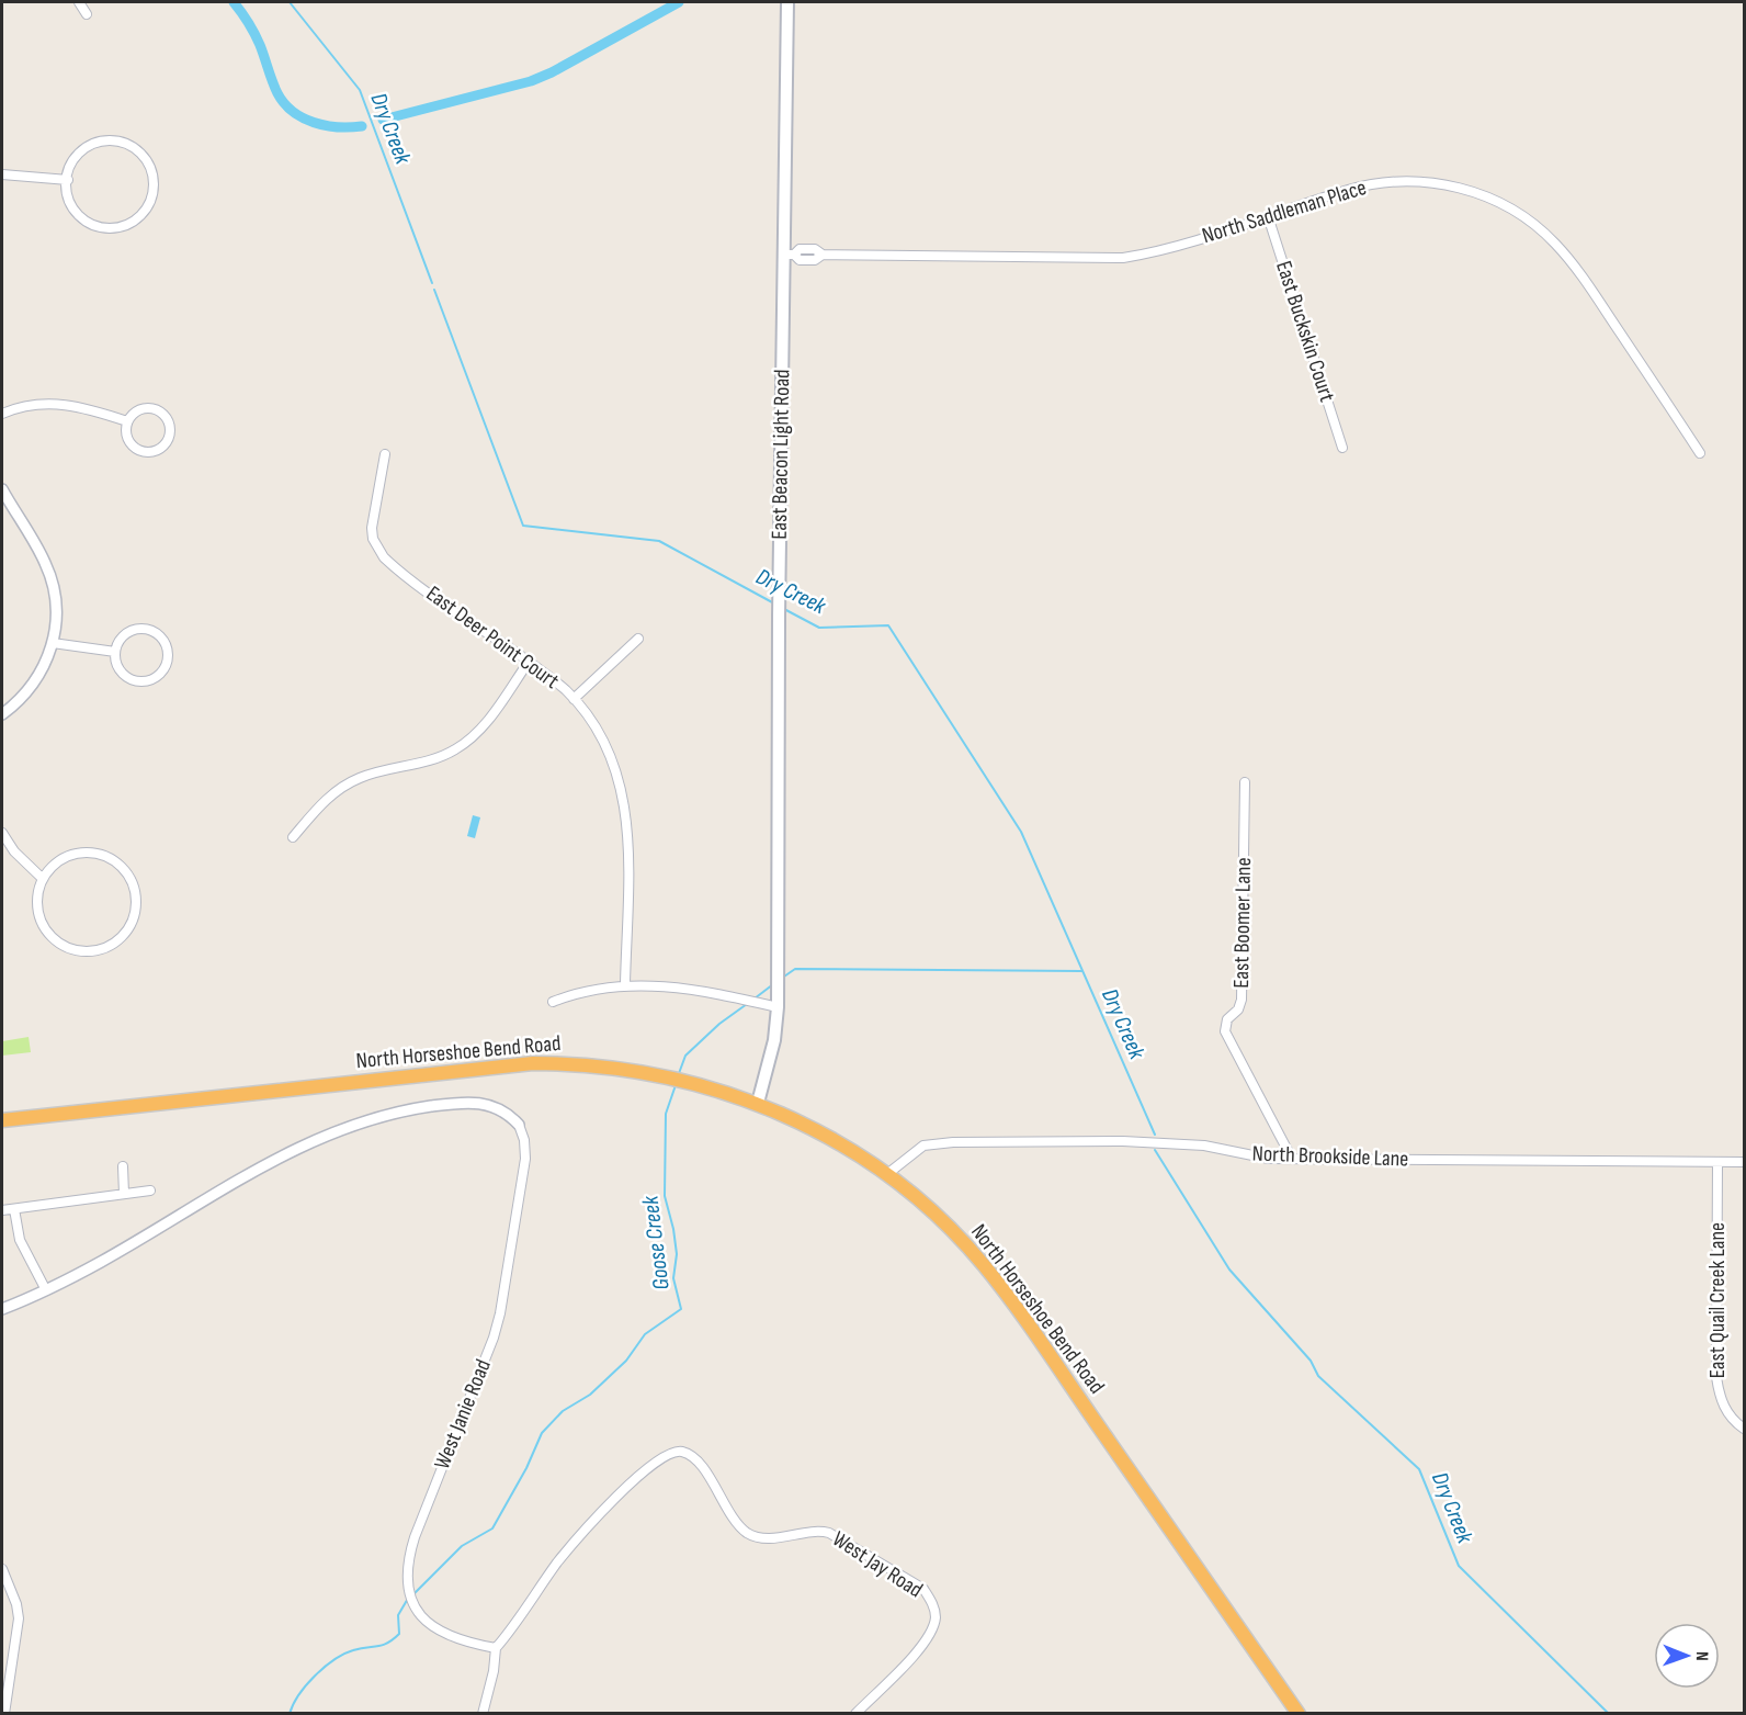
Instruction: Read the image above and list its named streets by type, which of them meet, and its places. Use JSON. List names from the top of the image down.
{
  "streets": {
    "highway": ["North Horseshoe Bend Road"],
    "main road": ["East Beacon Light Road"],
    "street": [
      "North Saddleman Place",
      "East Buckskin Court",
      "East Deer Point Court",
      "East Boomer Lane",
      "North Brookside Lane",
      "East Quail Creek Lane",
      "West Janie Road",
      "West Jay Road"
    ]
  },
  "crossings": [
    ["North Saddleman Place", "East Buckskin Court"],
    ["North Saddleman Place", "East Beacon Light Road"],
    ["East Beacon Light Road", "North Horseshoe Bend Road"],
    ["East Deer Point Court", "North Horseshoe Bend Road"],
    ["East Boomer Lane", "North Brookside Lane"],
    ["North Horseshoe Bend Road", "North Brookside Lane"],
    ["North Brookside Lane", "East Quail Creek Lane"],
    ["West Janie Road", "West Jay Road"]
  ],
  "water": ["Dry Creek", "Goose Creek"],
  "north": "right"
}
